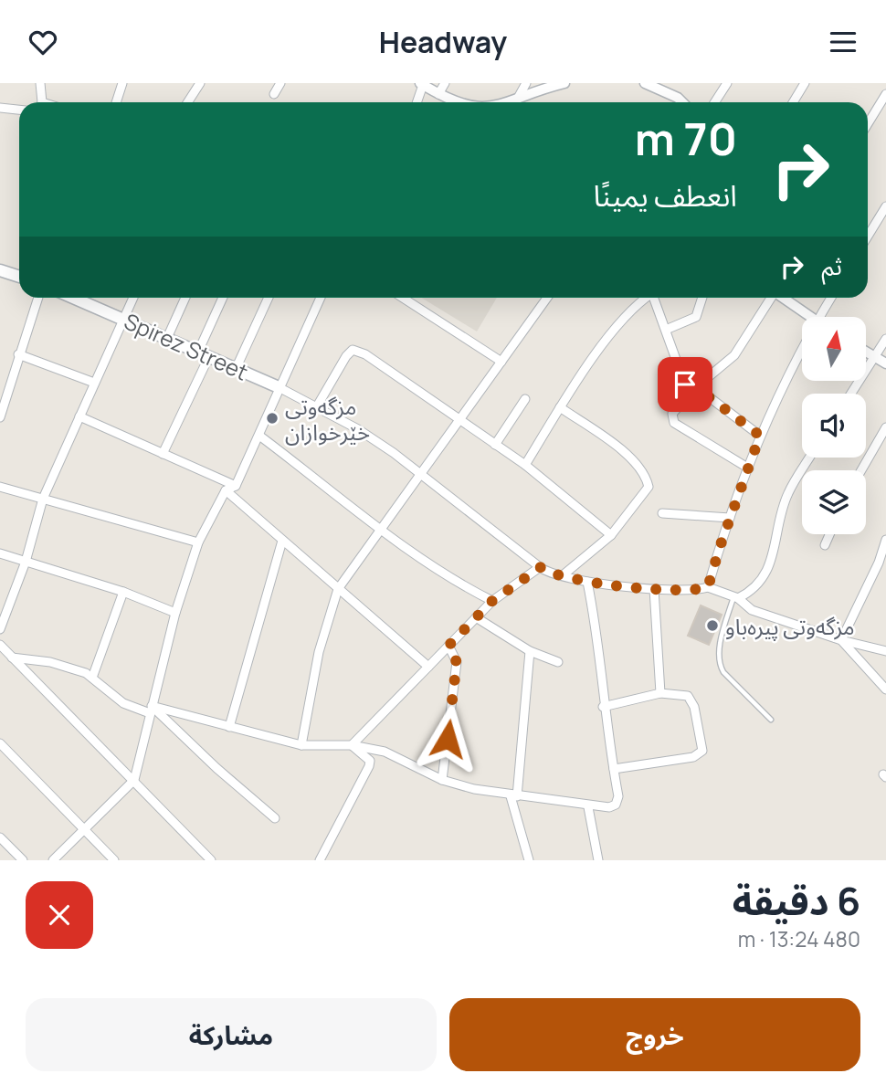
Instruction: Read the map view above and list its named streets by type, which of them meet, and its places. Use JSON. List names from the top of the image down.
{
  "streets": {
    "main road": ["Spirez Street"]
  },
  "places": ["مزگەوتی خێرخوازان", "مزگەوتی پیرەباو"],
  "north": "top",
  "page": {
    "header": "Headway",
    "turn": ["70 m", "انعطف يمينًا"],
    "then": "ثم",
    "heading": ["6 دقيقة", "480 m · 13:24"],
    "buttons": ["خروج", "مشاركة"]
  }
}
